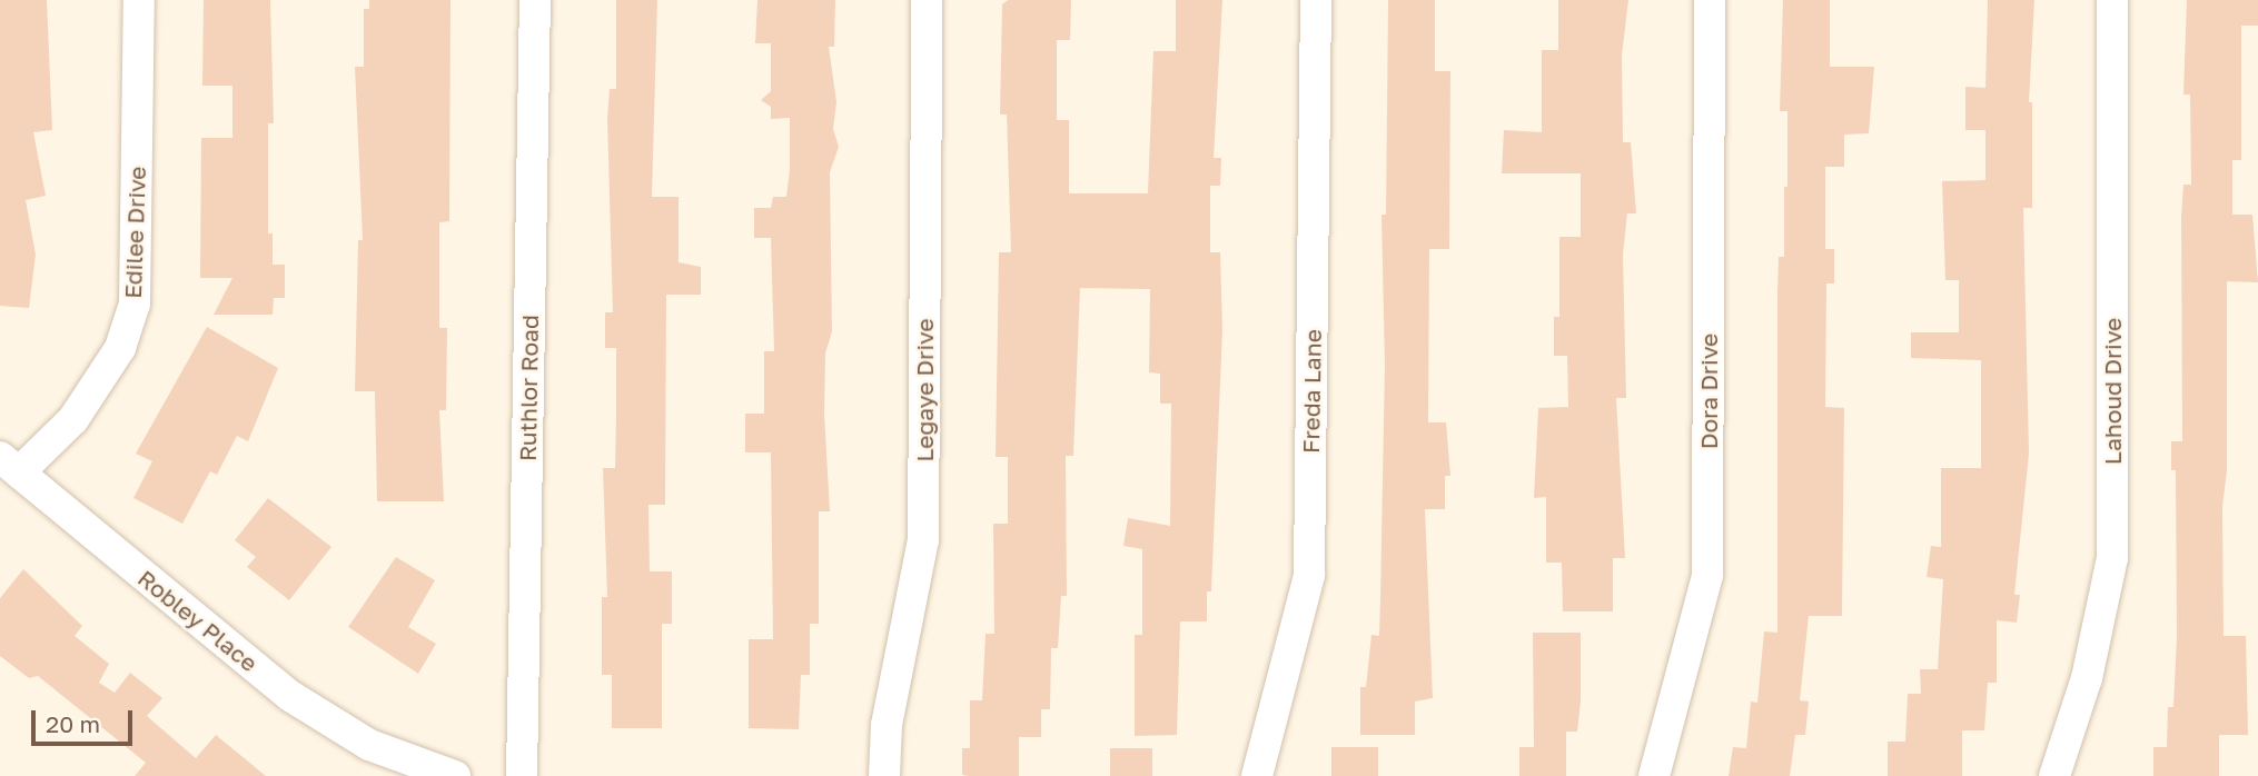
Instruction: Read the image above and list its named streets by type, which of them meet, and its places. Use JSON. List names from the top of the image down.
{
  "streets": {
    "street": [
      "Edilee Drive",
      "Ruthlor Road",
      "Legaye Drive",
      "Freda Lane",
      "Dora Drive",
      "Lahoud Drive",
      "Robley Place"
    ]
  },
  "crossings": [
    ["Edilee Drive", "Robley Place"]
  ],
  "scale_bar": "20 m"
}
